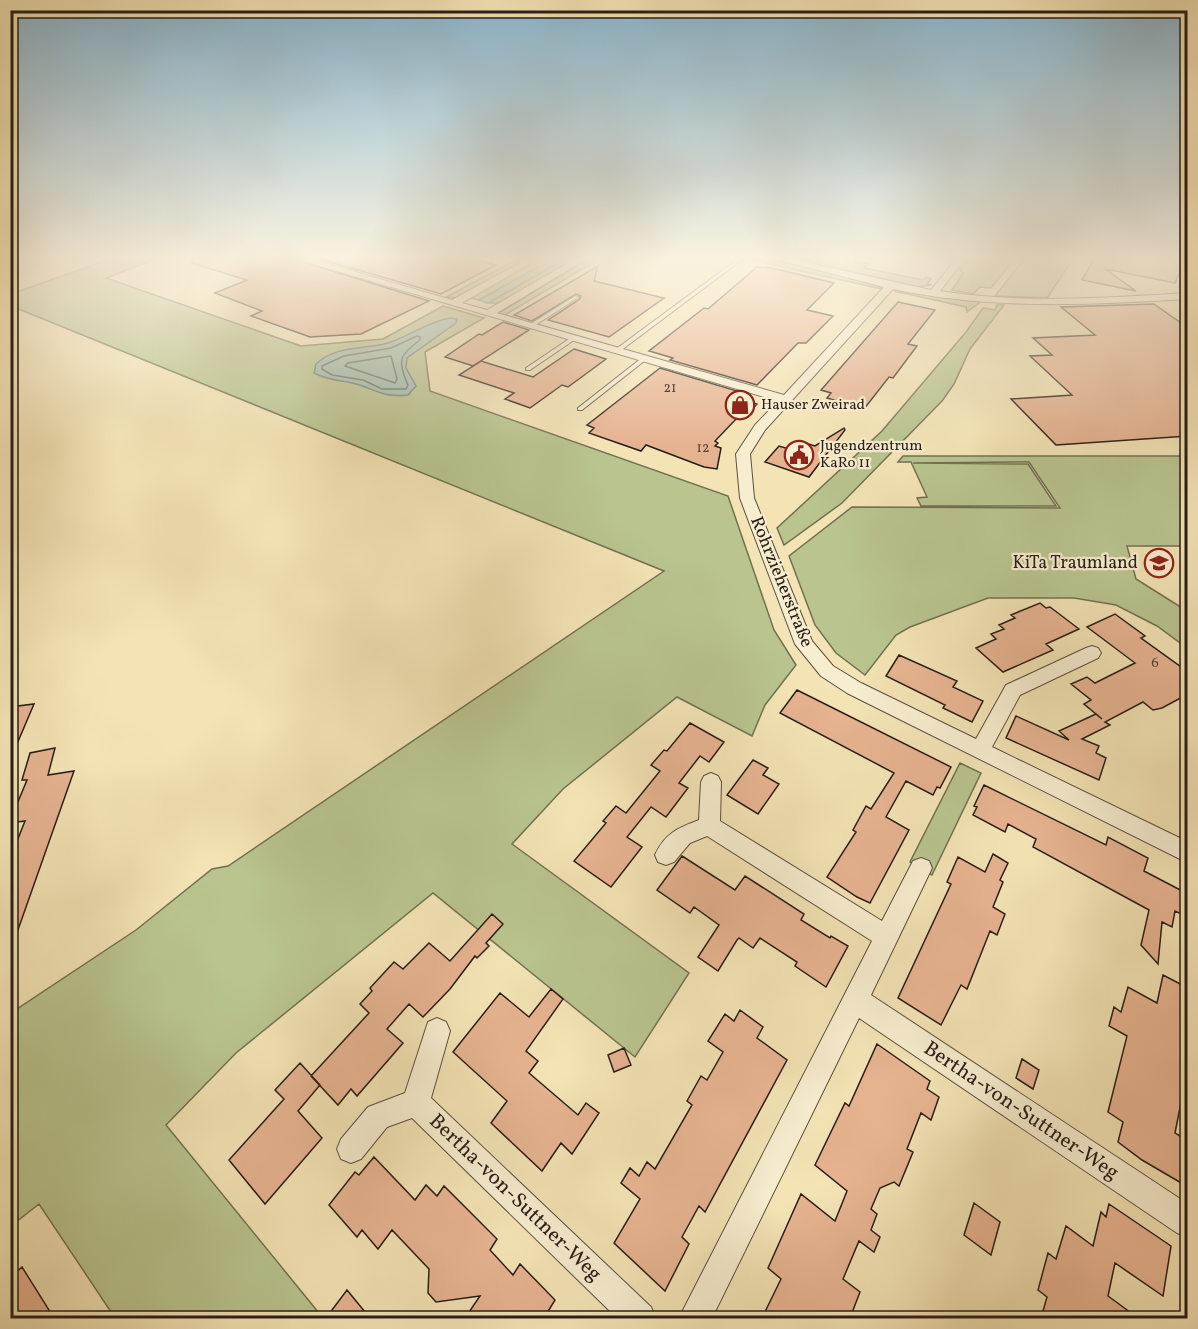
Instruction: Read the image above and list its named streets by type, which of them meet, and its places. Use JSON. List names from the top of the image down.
{
  "streets": {
    "street": ["Rohrzieherstraße", "Bertha-von-Suttner-Weg"]
  },
  "places": {
    "shop": ["Hauser Zweirad"],
    "public building": ["Jugendzentrum KaRo 11"],
    "school or university": ["KiTa Traumland"]
  },
  "house_numbers": ["21", "12", "6"]
}
